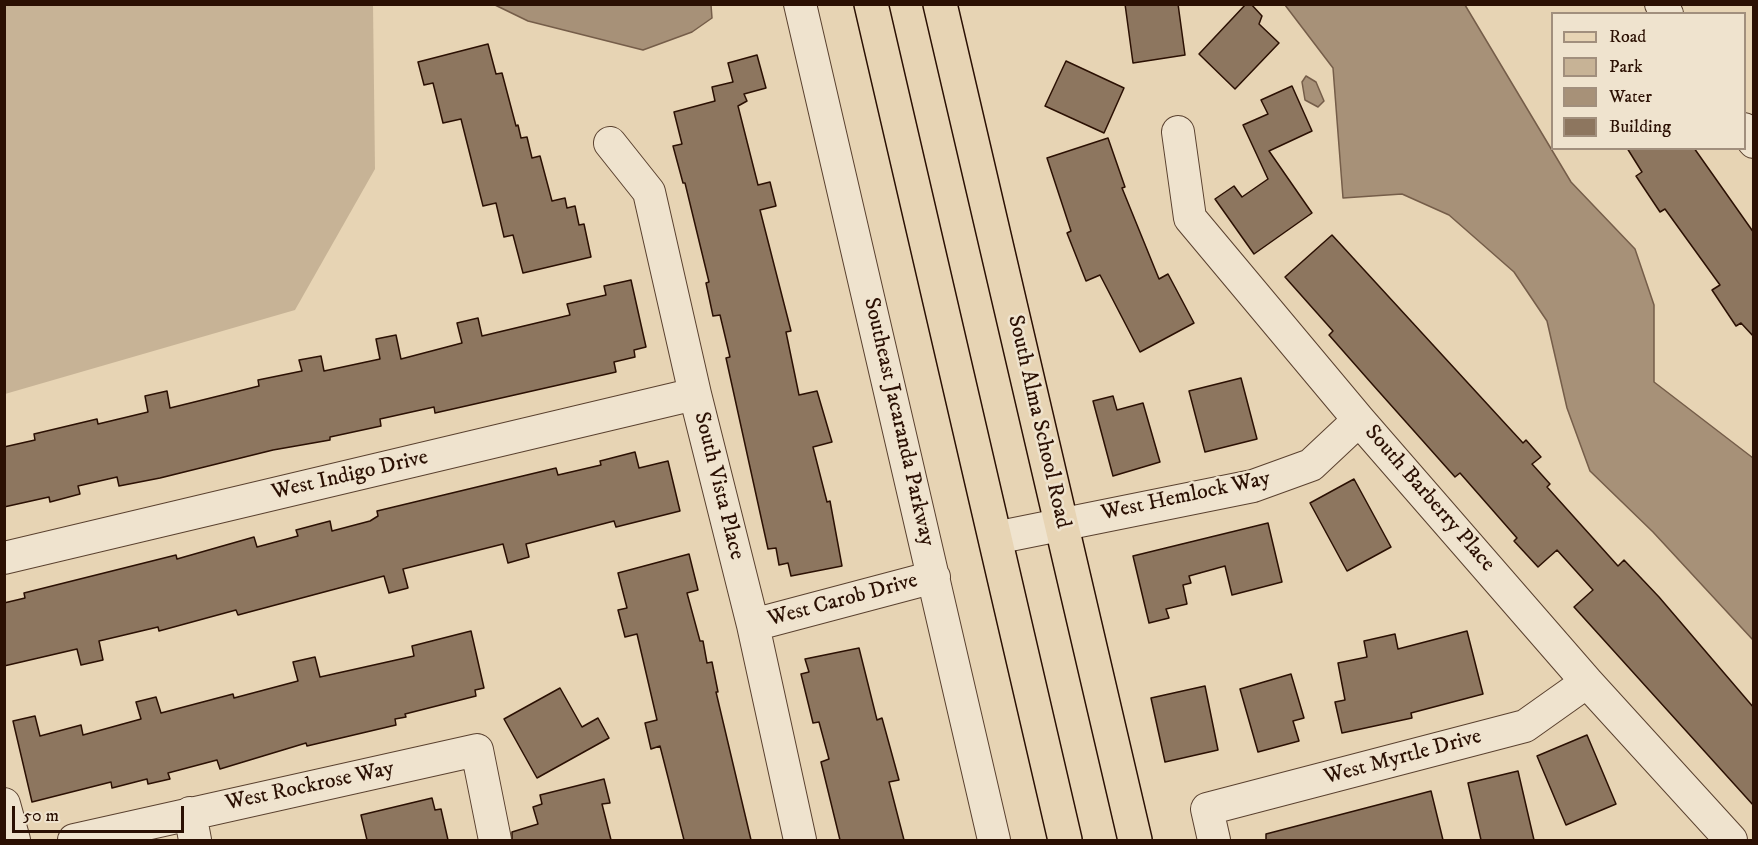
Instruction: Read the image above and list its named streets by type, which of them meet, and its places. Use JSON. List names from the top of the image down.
{
  "streets": {
    "main road": ["South Alma School Road"],
    "street": [
      "Southeast Jacaranda Parkway",
      "West Indigo Drive",
      "South Vista Place",
      "West Hemlock Way",
      "South Barberry Place",
      "West Carob Drive",
      "West Myrtle Drive",
      "West Rockrose Way"
    ]
  },
  "crossings": [
    ["Southeast Jacaranda Parkway", "West Carob Drive"],
    ["South Alma School Road", "West Hemlock Way"],
    ["West Indigo Drive", "South Vista Place"],
    ["South Vista Place", "West Carob Drive"],
    ["West Hemlock Way", "South Barberry Place"],
    ["South Barberry Place", "West Myrtle Drive"]
  ],
  "legend": [
    "Road",
    "Park",
    "Water",
    "Building"
  ],
  "scale_bar": "50 m"
}
